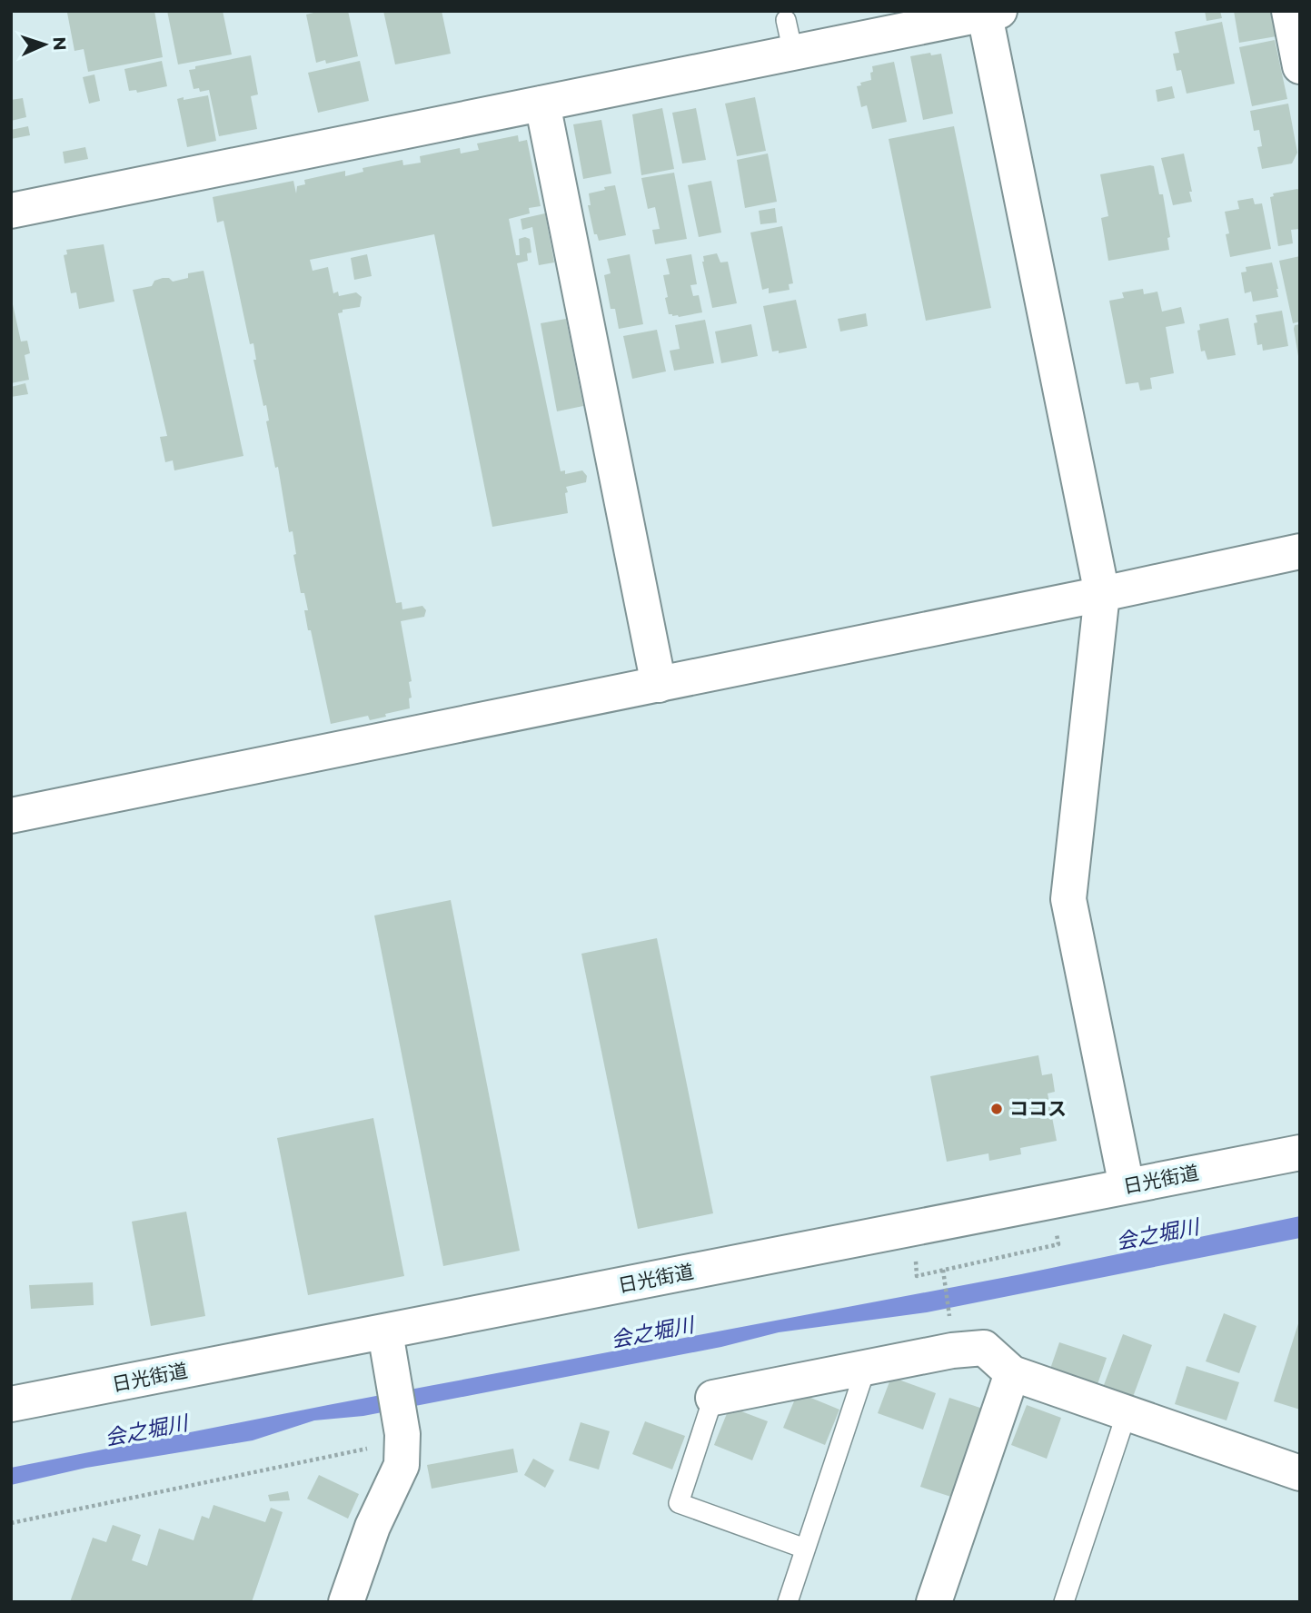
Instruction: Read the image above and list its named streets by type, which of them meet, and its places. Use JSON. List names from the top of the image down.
{
  "streets": {
    "main road": ["日光街道"]
  },
  "water": ["会之堀川"],
  "places": ["ココス"],
  "north": "right"
}
